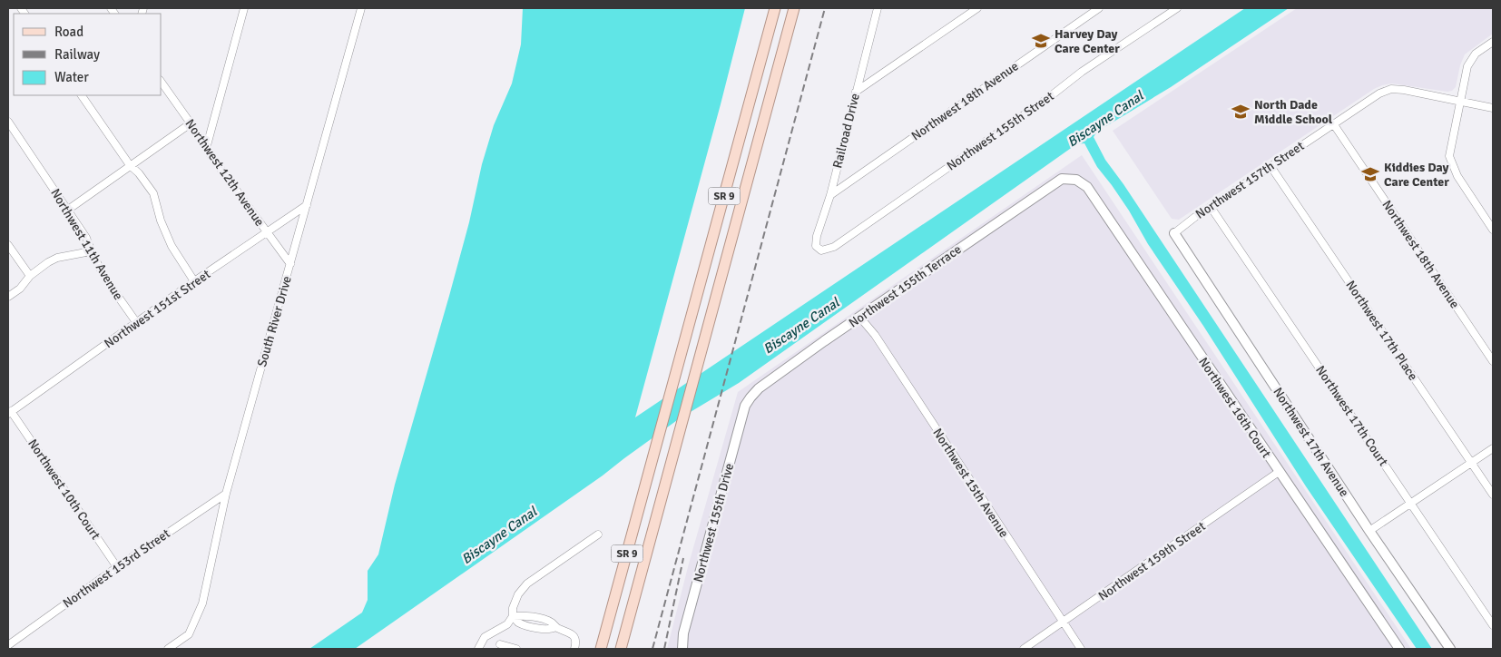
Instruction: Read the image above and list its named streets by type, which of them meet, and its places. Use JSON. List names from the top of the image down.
{
  "streets": {
    "main road": ["SR 9"],
    "street": [
      "Northwest 18th Avenue",
      "Railroad Drive",
      "Northwest 155th Street",
      "Northwest 12th Avenue",
      "Northwest 157th Street",
      "Northwest 11th Avenue",
      "Northwest 155th Terrace",
      "Northwest 151st Street",
      "South River Drive",
      "Northwest 17th Place",
      "Northwest 16th Court",
      "Northwest 17th Court",
      "Northwest 17th Avenue",
      "Northwest 15th Avenue",
      "Northwest 10th Court",
      "Northwest 155th Drive",
      "Northwest 159th Street",
      "Northwest 153rd Street"
    ]
  },
  "crossings": [
    ["Northwest 18th Avenue", "Railroad Drive"],
    ["Northwest 18th Avenue", "Northwest 157th Street"],
    ["Railroad Drive", "Northwest 155th Street"],
    ["Northwest 12th Avenue", "Northwest 151st Street"],
    ["Northwest 12th Avenue", "South River Drive"],
    ["Northwest 157th Street", "Northwest 17th Place"],
    ["Northwest 157th Street", "Northwest 17th Court"],
    ["Northwest 157th Street", "Northwest 17th Avenue"],
    ["Northwest 11th Avenue", "Northwest 151st Street"],
    ["Northwest 155th Terrace", "Northwest 16th Court"],
    ["Northwest 155th Terrace", "Northwest 15th Avenue"],
    ["Northwest 155th Terrace", "Northwest 155th Drive"],
    ["Northwest 151st Street", "South River Drive"],
    ["Northwest 151st Street", "Northwest 10th Court"],
    ["South River Drive", "Northwest 153rd Street"],
    ["Northwest 16th Court", "Northwest 159th Street"],
    ["Northwest 15th Avenue", "Northwest 159th Street"],
    ["Northwest 10th Court", "Northwest 153rd Street"]
  ],
  "water": ["Biscayne Canal"],
  "places": {
    "school or university": ["Harvey Day Care Center", "North Dade Middle School", "Kiddies Day Care Center"]
  },
  "legend": ["Road", "Railway", "Water"]
}
